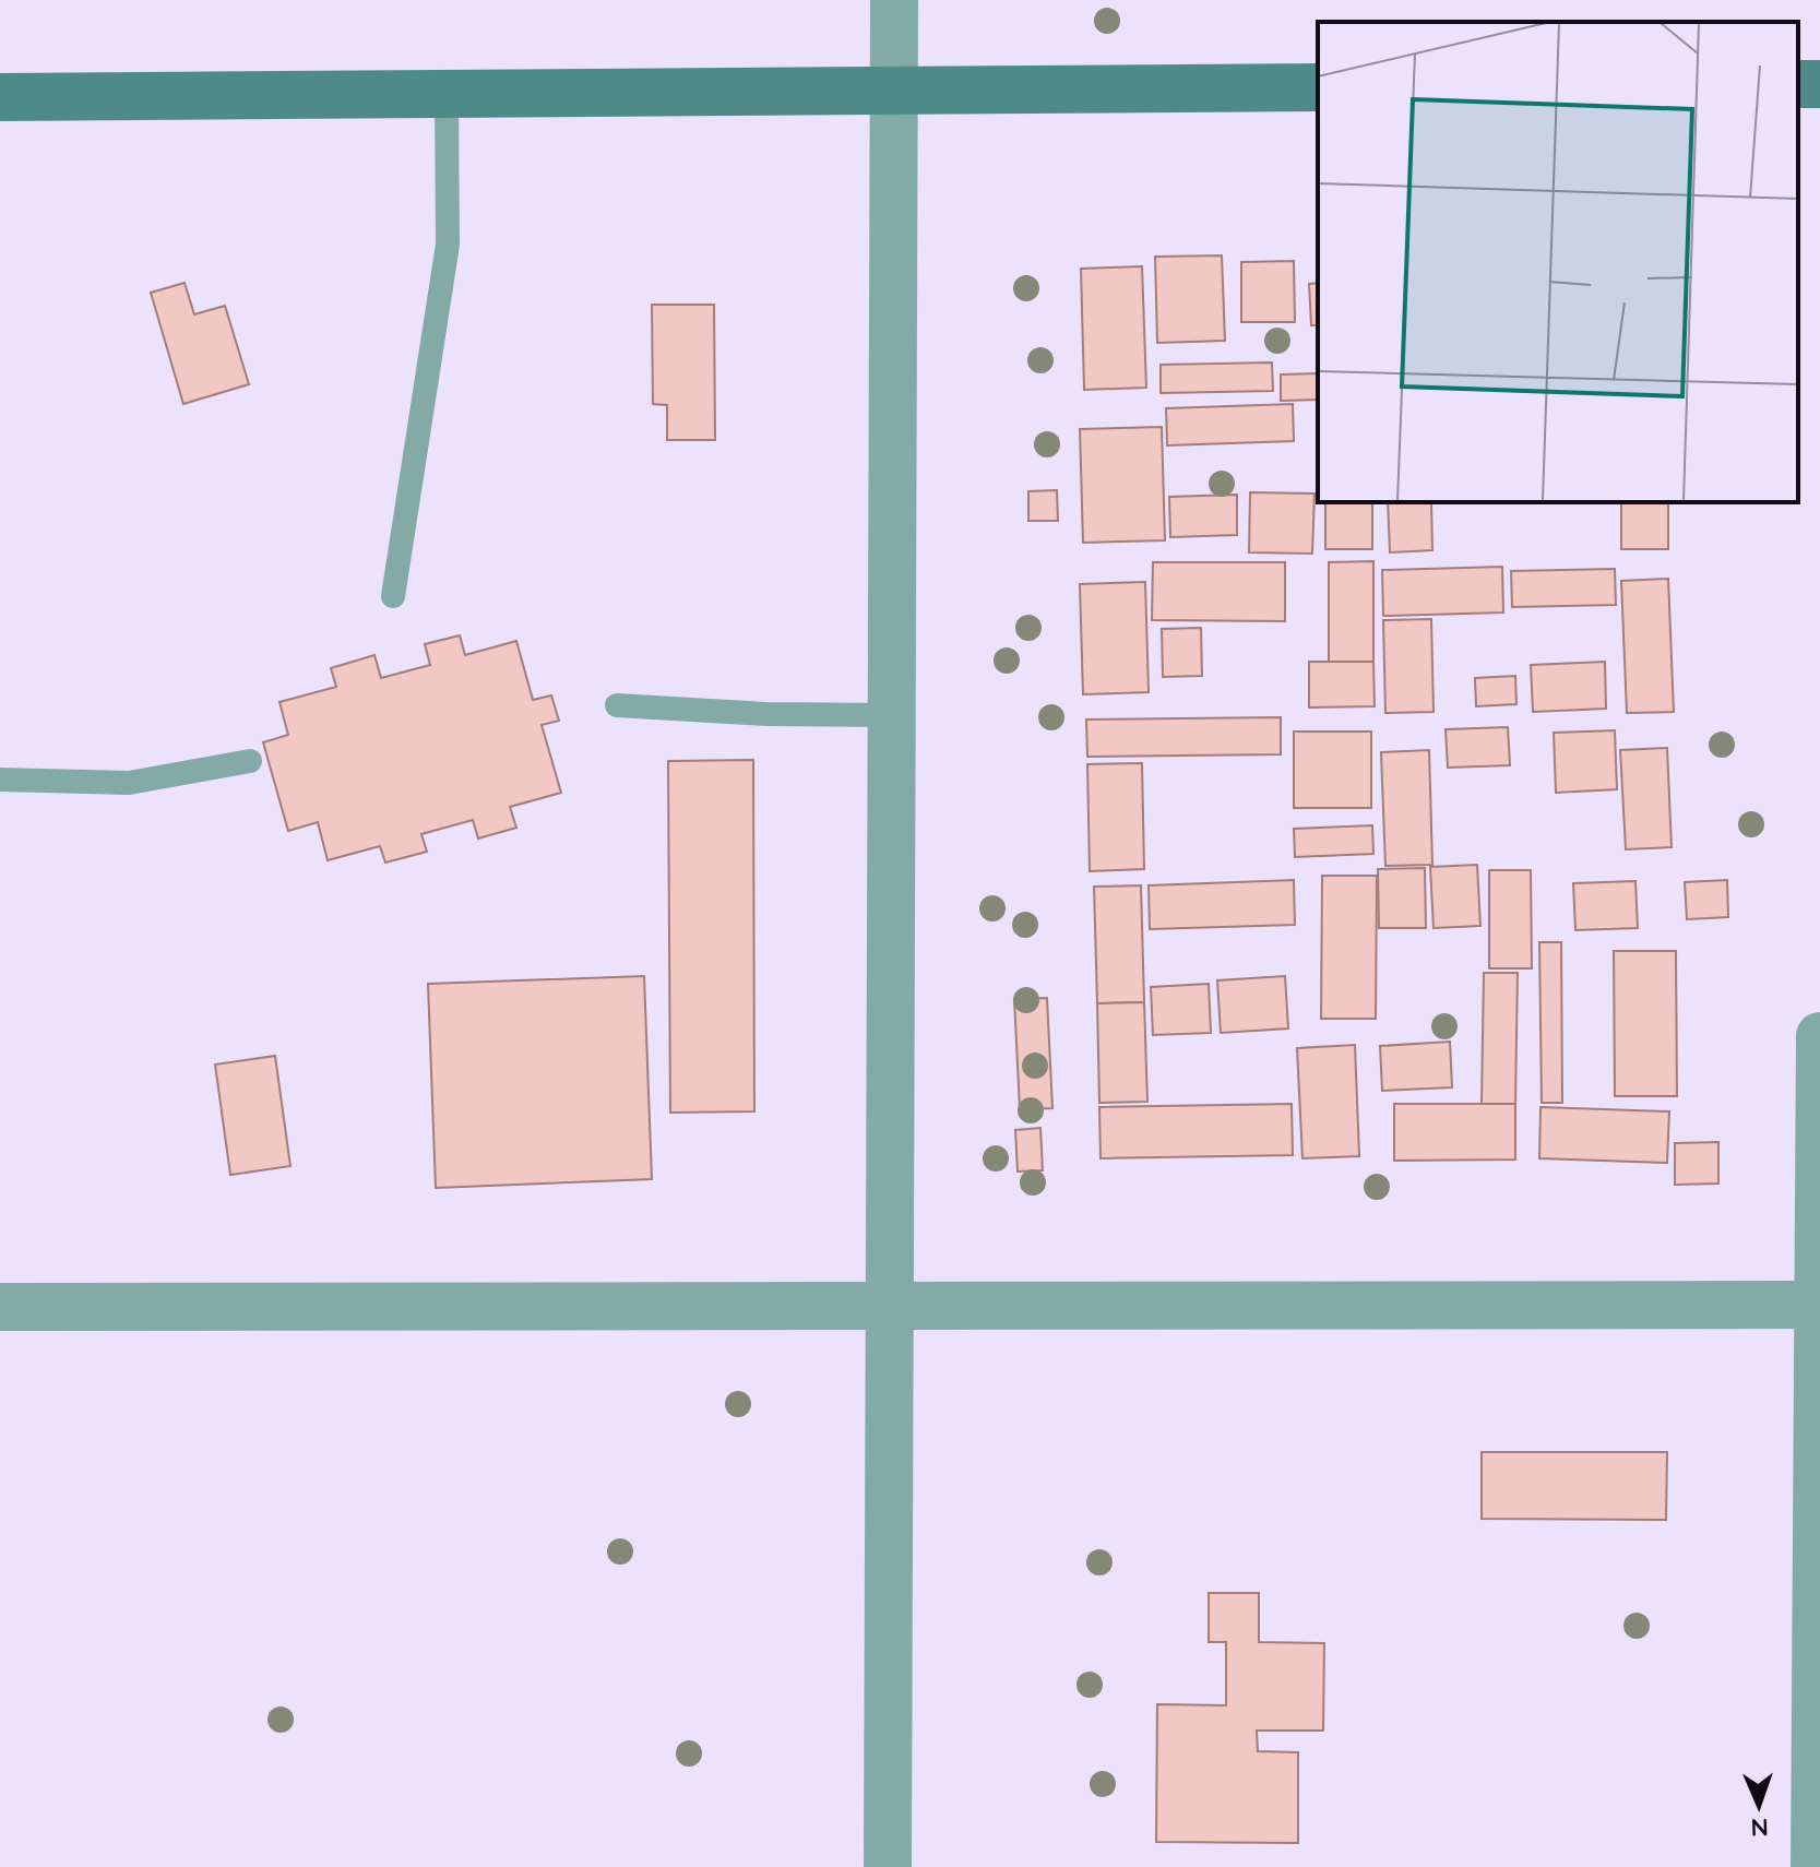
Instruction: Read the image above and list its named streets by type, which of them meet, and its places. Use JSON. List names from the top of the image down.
{
  "north": "bottom"
}
